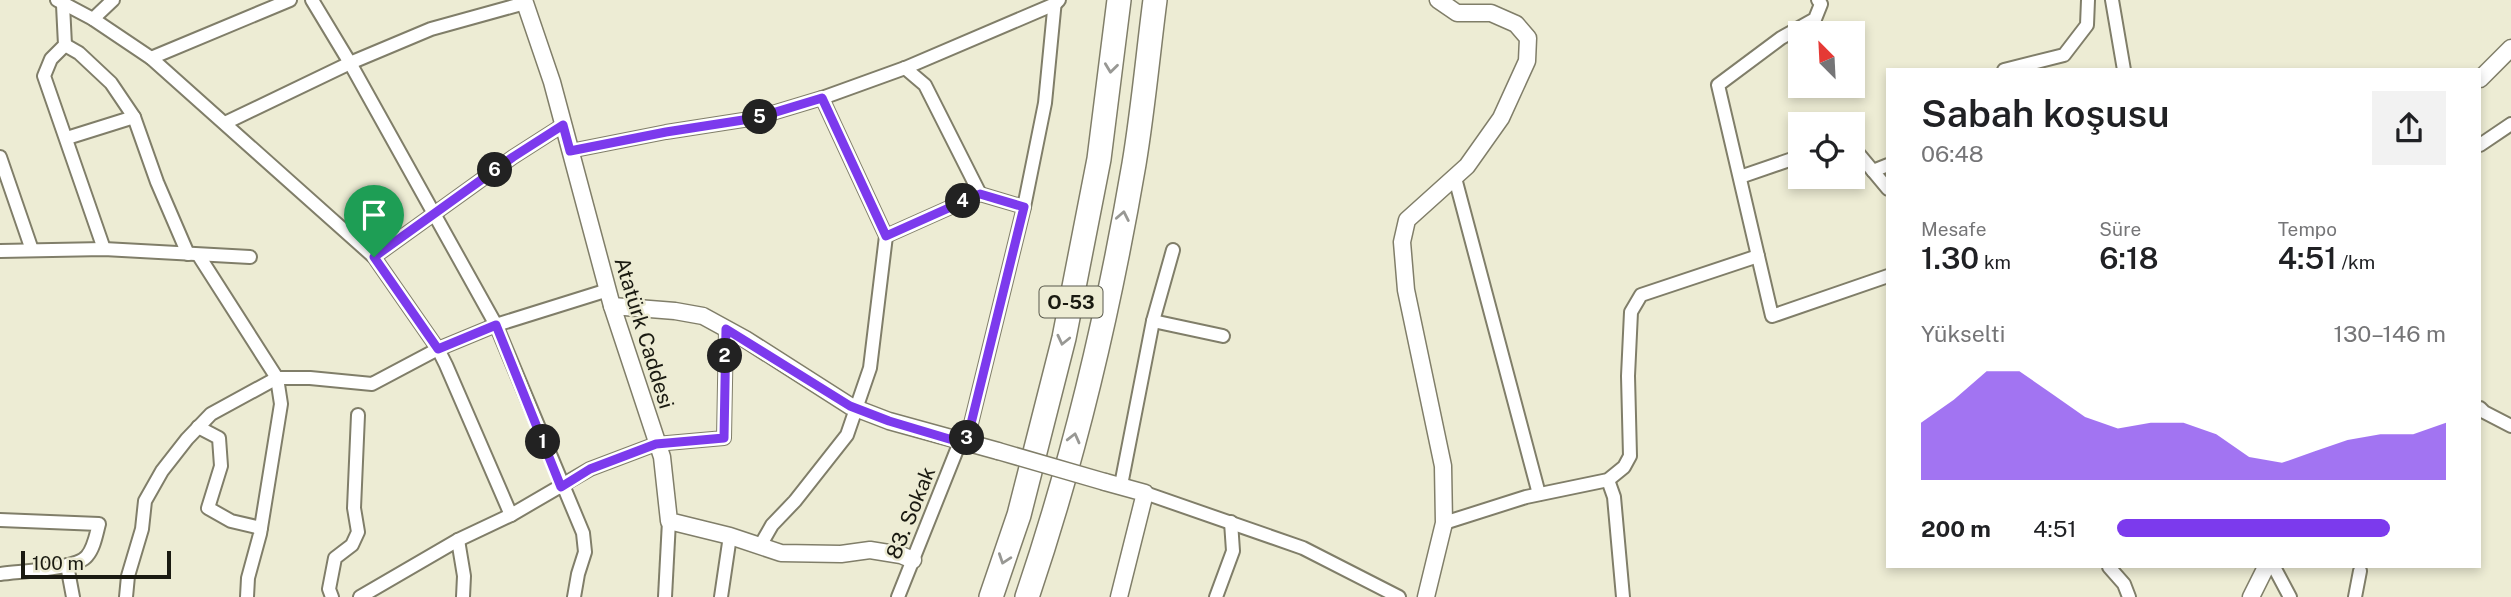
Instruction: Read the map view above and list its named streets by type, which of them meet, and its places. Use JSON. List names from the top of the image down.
{
  "streets": {
    "highway": ["O-53"],
    "street": ["Atatürk Caddesi", "83. Sokak"]
  },
  "scale_bar": "100 m",
  "north": "top left",
  "page": {
    "heading": ["Sabah koşusu", "06:48"],
    "pins": [
      "5",
      "6",
      "4",
      "2",
      "3",
      "1"
    ],
    "stats": [
      ["Mesafe", "1.30 km"],
      ["Süre", "6:18"],
      ["Tempo", "4:51 /km"]
    ],
    "chart": ["Yükselti", "130–146 m"],
    "list": [
      {
        "name": "200 m",
        "note": "4:51"
      }
    ],
    "scale": "100 m"
  }
}
